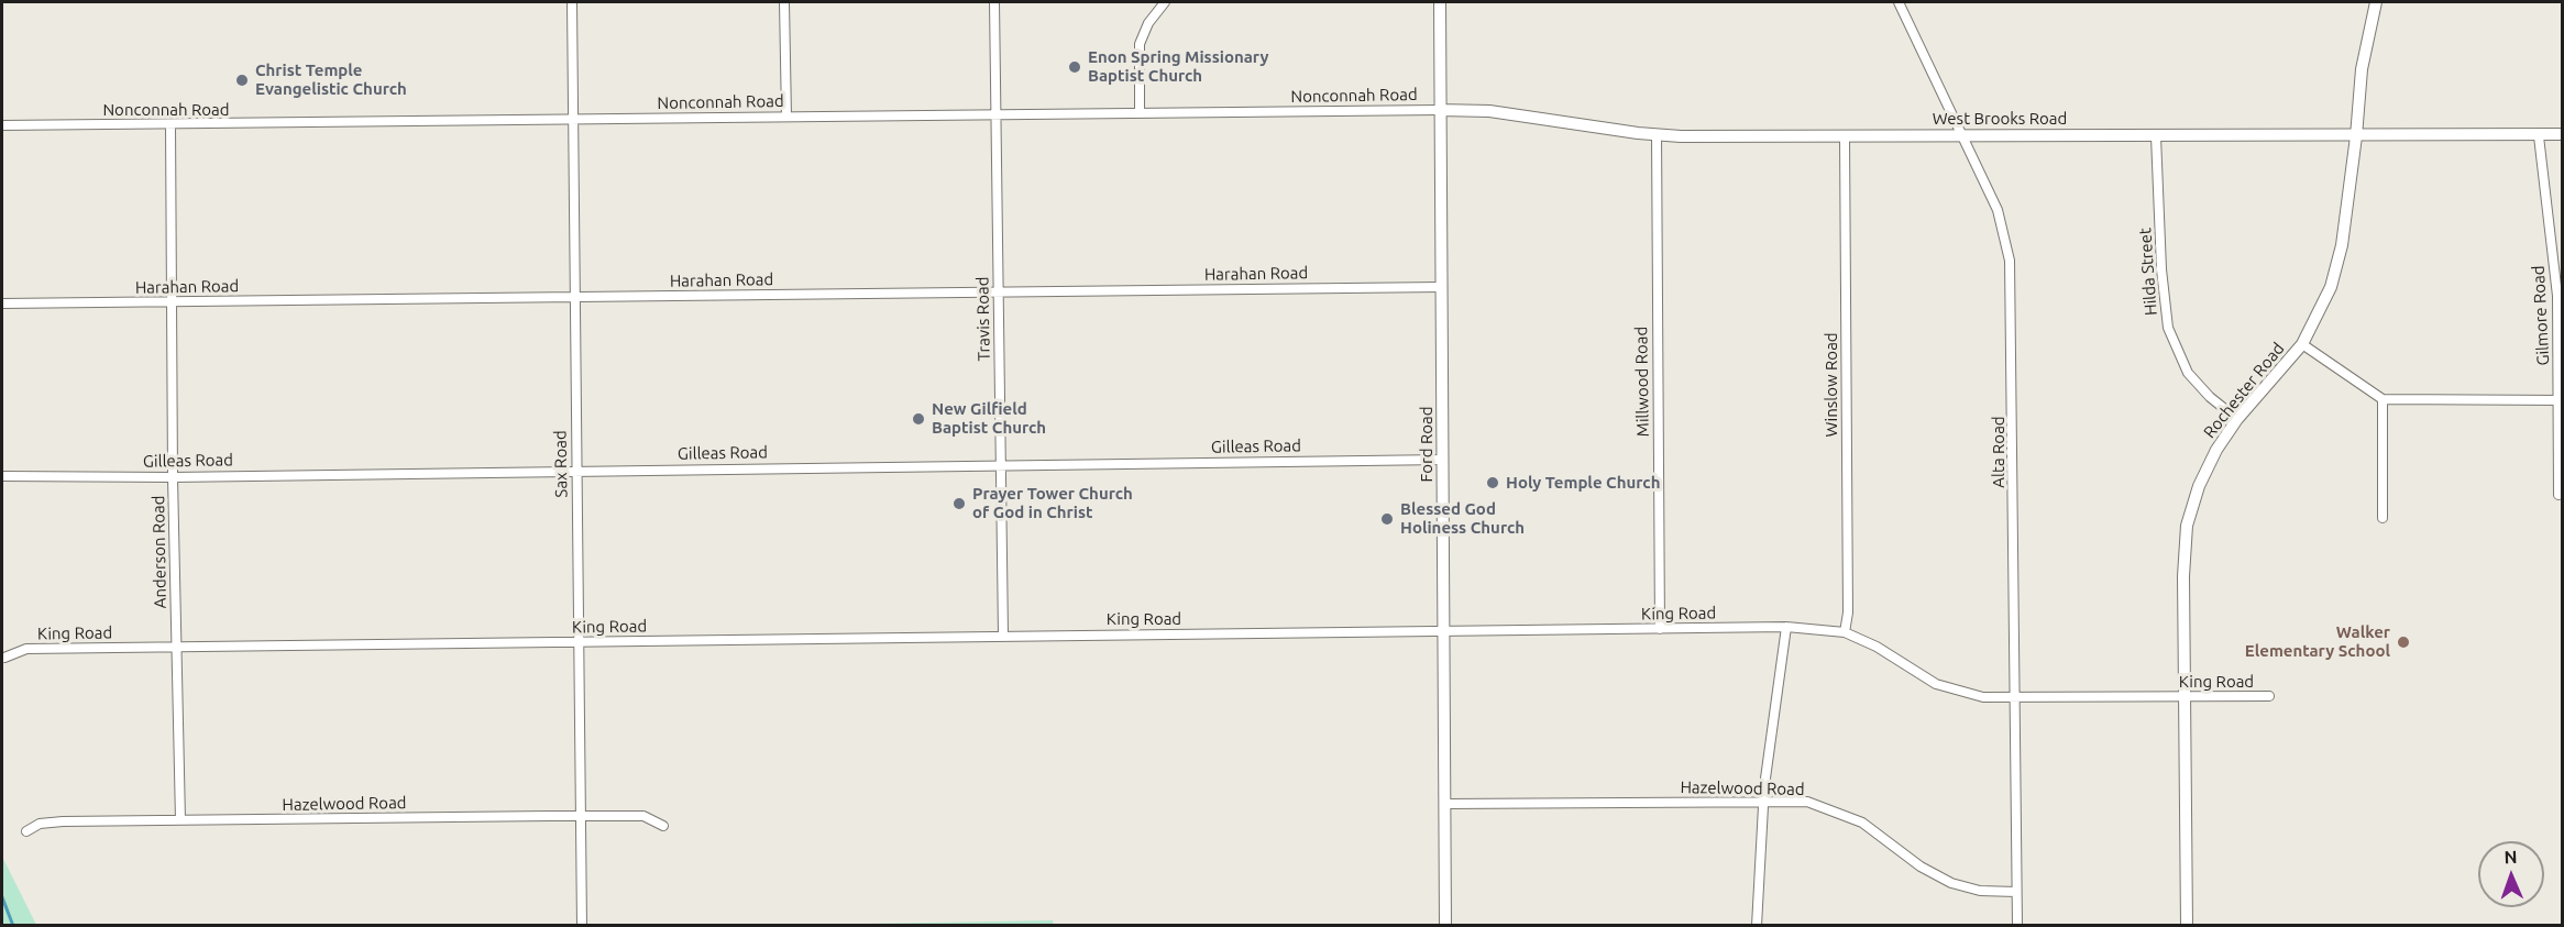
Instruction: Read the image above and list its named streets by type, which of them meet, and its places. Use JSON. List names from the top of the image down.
{
  "streets": {
    "street": [
      "Nonconnah Road",
      "West Brooks Road",
      "Hilda Street",
      "Harahan Road",
      "Gilmore Road",
      "Travis Road",
      "Millwood Road",
      "Winslow Road",
      "Rochester Road",
      "Ford Road",
      "Gilleas Road",
      "Alta Road",
      "Sax Road",
      "Anderson Road",
      "King Road",
      "Hazelwood Road"
    ]
  },
  "crossings": [
    ["Nonconnah Road", "West Brooks Road"],
    ["Nonconnah Road", "Travis Road"],
    ["Nonconnah Road", "Ford Road"],
    ["Nonconnah Road", "Sax Road"],
    ["Nonconnah Road", "Anderson Road"],
    ["West Brooks Road", "Hilda Street"],
    ["West Brooks Road", "Gilmore Road"],
    ["West Brooks Road", "Millwood Road"],
    ["West Brooks Road", "Winslow Road"],
    ["West Brooks Road", "Rochester Road"],
    ["West Brooks Road", "Ford Road"],
    ["West Brooks Road", "Alta Road"],
    ["Hilda Street", "Rochester Road"],
    ["Harahan Road", "Travis Road"],
    ["Harahan Road", "Ford Road"],
    ["Harahan Road", "Sax Road"],
    ["Harahan Road", "Anderson Road"],
    ["Travis Road", "Gilleas Road"],
    ["Travis Road", "King Road"],
    ["Millwood Road", "King Road"],
    ["Winslow Road", "King Road"],
    ["Rochester Road", "King Road"],
    ["Ford Road", "Gilleas Road"],
    ["Ford Road", "King Road"],
    ["Ford Road", "Hazelwood Road"],
    ["Gilleas Road", "Sax Road"],
    ["Gilleas Road", "Anderson Road"],
    ["Alta Road", "King Road"],
    ["Alta Road", "Hazelwood Road"],
    ["Sax Road", "King Road"],
    ["Sax Road", "Hazelwood Road"],
    ["Anderson Road", "King Road"],
    ["Anderson Road", "Hazelwood Road"]
  ],
  "places": [
    "Enon Spring Missionary Baptist Church",
    "Christ Temple Evangelistic Church",
    "New Gilfield Baptist Church",
    "Holy Temple Church",
    "Prayer Tower Church of God in Christ",
    "Blessed God Holiness Church",
    "Walker Elementary School"
  ],
  "north": "top"
}
